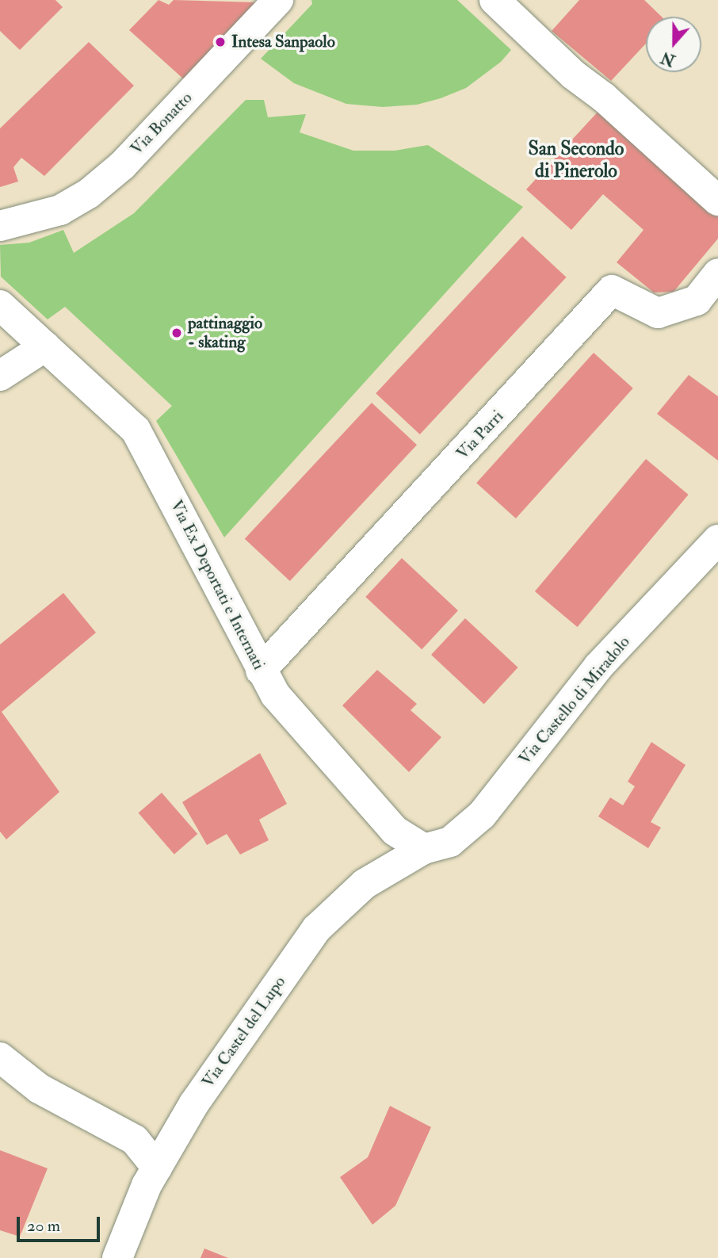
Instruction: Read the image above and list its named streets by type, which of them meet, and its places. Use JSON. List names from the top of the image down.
{
  "streets": {
    "street": [
      "Via Bonatto",
      "Via Parri",
      "Via Ex Deportati e Internati",
      "Via Castello di Miradolo",
      "Via Castel del Lupo"
    ]
  },
  "crossings": [
    ["Via Parri", "Via Ex Deportati e Internati"],
    ["Via Ex Deportati e Internati", "Via Castello di Miradolo"],
    ["Via Ex Deportati e Internati", "Via Castel del Lupo"],
    ["Via Castello di Miradolo", "Via Castel del Lupo"]
  ],
  "districts": ["San Secondo di Pinerolo"],
  "places": ["Intesa Sanpaolo", "pattinaggio - skating"],
  "scale_bar": "20 m",
  "north": "bottom"
}
